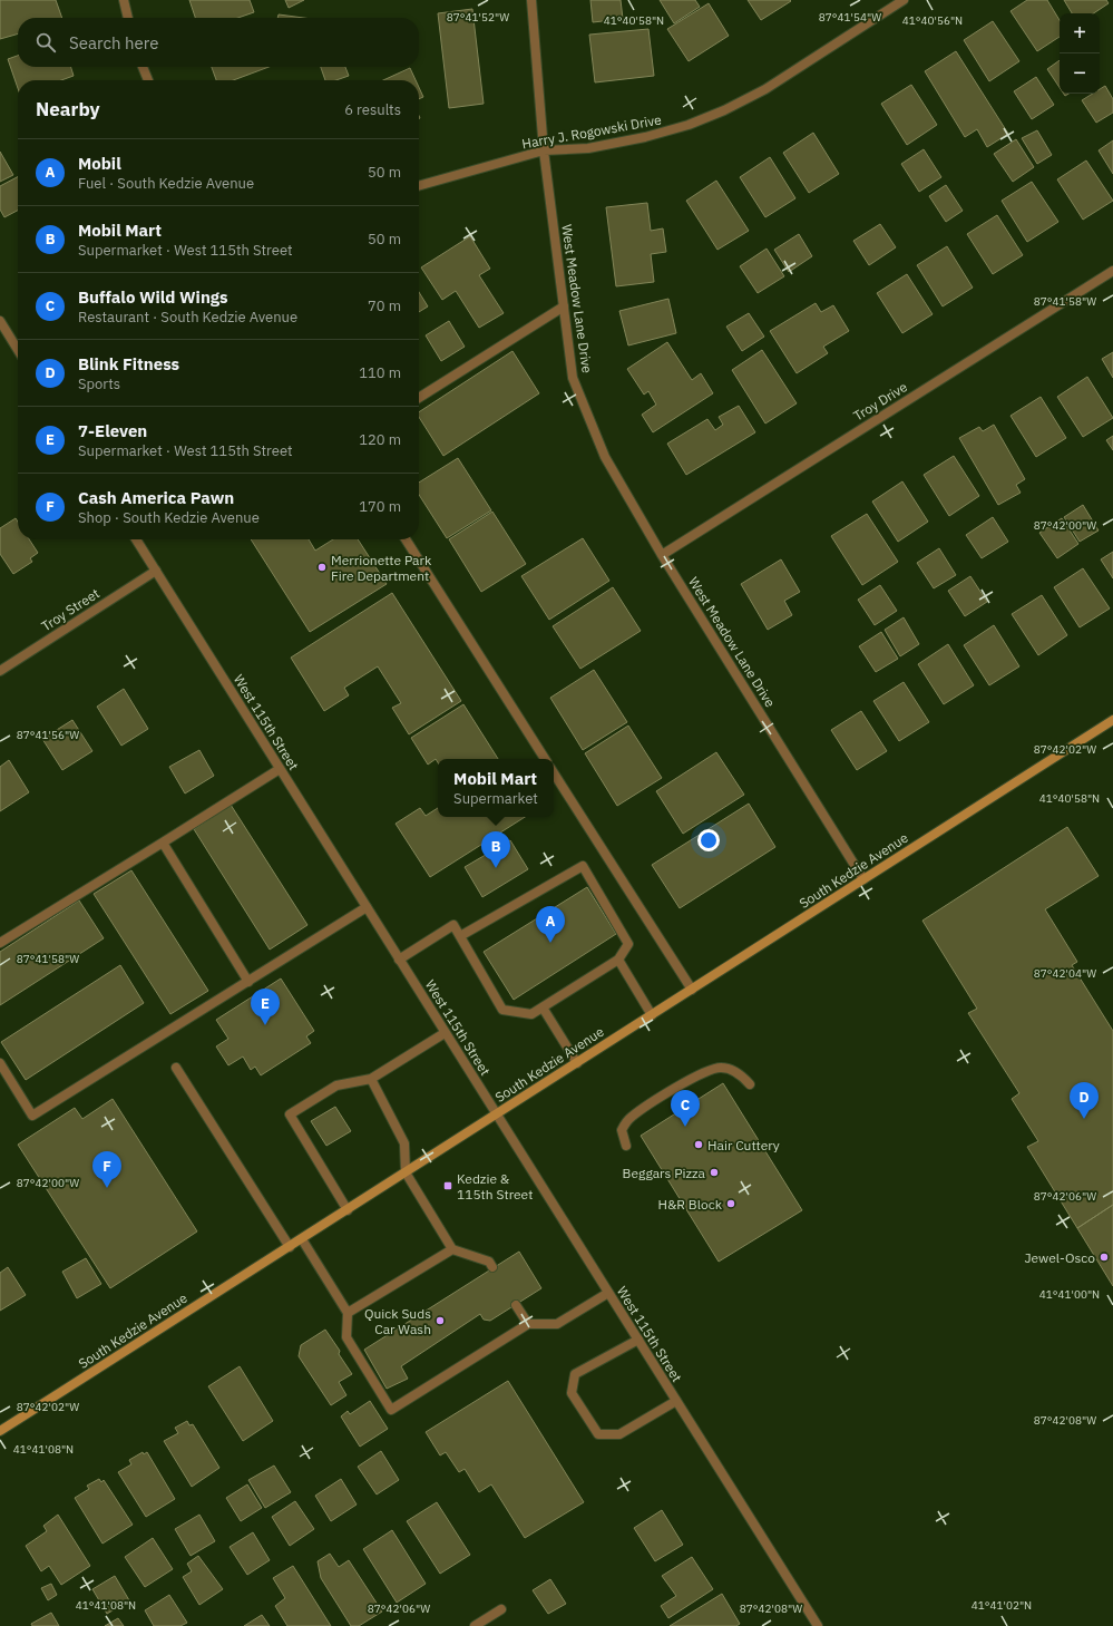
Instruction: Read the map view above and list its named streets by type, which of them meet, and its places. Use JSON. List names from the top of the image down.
{
  "streets": {
    "main road": ["South Kedzie Avenue"],
    "street": [
      "Harry J. Rogowski Drive",
      "West Meadow Lane Drive",
      "Troy Drive",
      "Troy Street",
      "West 115th Street"
    ]
  },
  "crossings": [
    ["Harry J. Rogowski Drive", "West Meadow Lane Drive"],
    ["West Meadow Lane Drive", "Troy Drive"],
    ["West Meadow Lane Drive", "South Kedzie Avenue"],
    ["Troy Street", "West 115th Street"],
    ["West 115th Street", "South Kedzie Avenue"]
  ],
  "places": {
    "other": [
      "Merrionette Park Fire Department",
      "Hair Cuttery",
      "Beggars Pizza",
      "H&R Block",
      "Jewel-Osco",
      "Quick Suds Car Wash"
    ],
    "transit": ["Kedzie & 115th Street"]
  },
  "page": {
    "map_buttons": ["+", "−"],
    "search": "Search here",
    "heading": ["Nearby", "6 results"],
    "list": [
      {
        "mark": "A",
        "name": "Mobil",
        "note": "Fuel · South Kedzie Avenue",
        "value": "50 m"
      },
      {
        "mark": "B",
        "name": "Mobil Mart",
        "note": "Supermarket · West 115th Street",
        "value": "50 m"
      },
      {
        "mark": "C",
        "name": "Buffalo Wild Wings",
        "note": "Restaurant · South Kedzie Avenue",
        "value": "70 m"
      },
      {
        "mark": "D",
        "name": "Blink Fitness",
        "note": "Sports",
        "value": "110 m"
      },
      {
        "mark": "E",
        "name": "7-Eleven",
        "note": "Supermarket · West 115th Street",
        "value": "120 m"
      },
      {
        "mark": "F",
        "name": "Cash America Pawn",
        "note": "Shop · South Kedzie Avenue",
        "value": "170 m"
      }
    ],
    "popup": ["Mobil Mart", "Supermarket"],
    "pins": [
      "B",
      "A",
      "E",
      "D",
      "C",
      "F"
    ]
  },
  "coordinates": [
    "87°41'52\"W",
    "87°41'54\"W",
    "41°40'56\"N",
    "41°40'58\"N",
    "87°41'58\"W",
    "87°42'00\"W",
    "87°41'56\"W",
    "87°42'02\"W",
    "87°42'04\"W",
    "87°42'06\"W",
    "41°41'00\"N",
    "87°42'08\"W",
    "41°41'08\"N",
    "41°41'02\"N"
  ]
}
